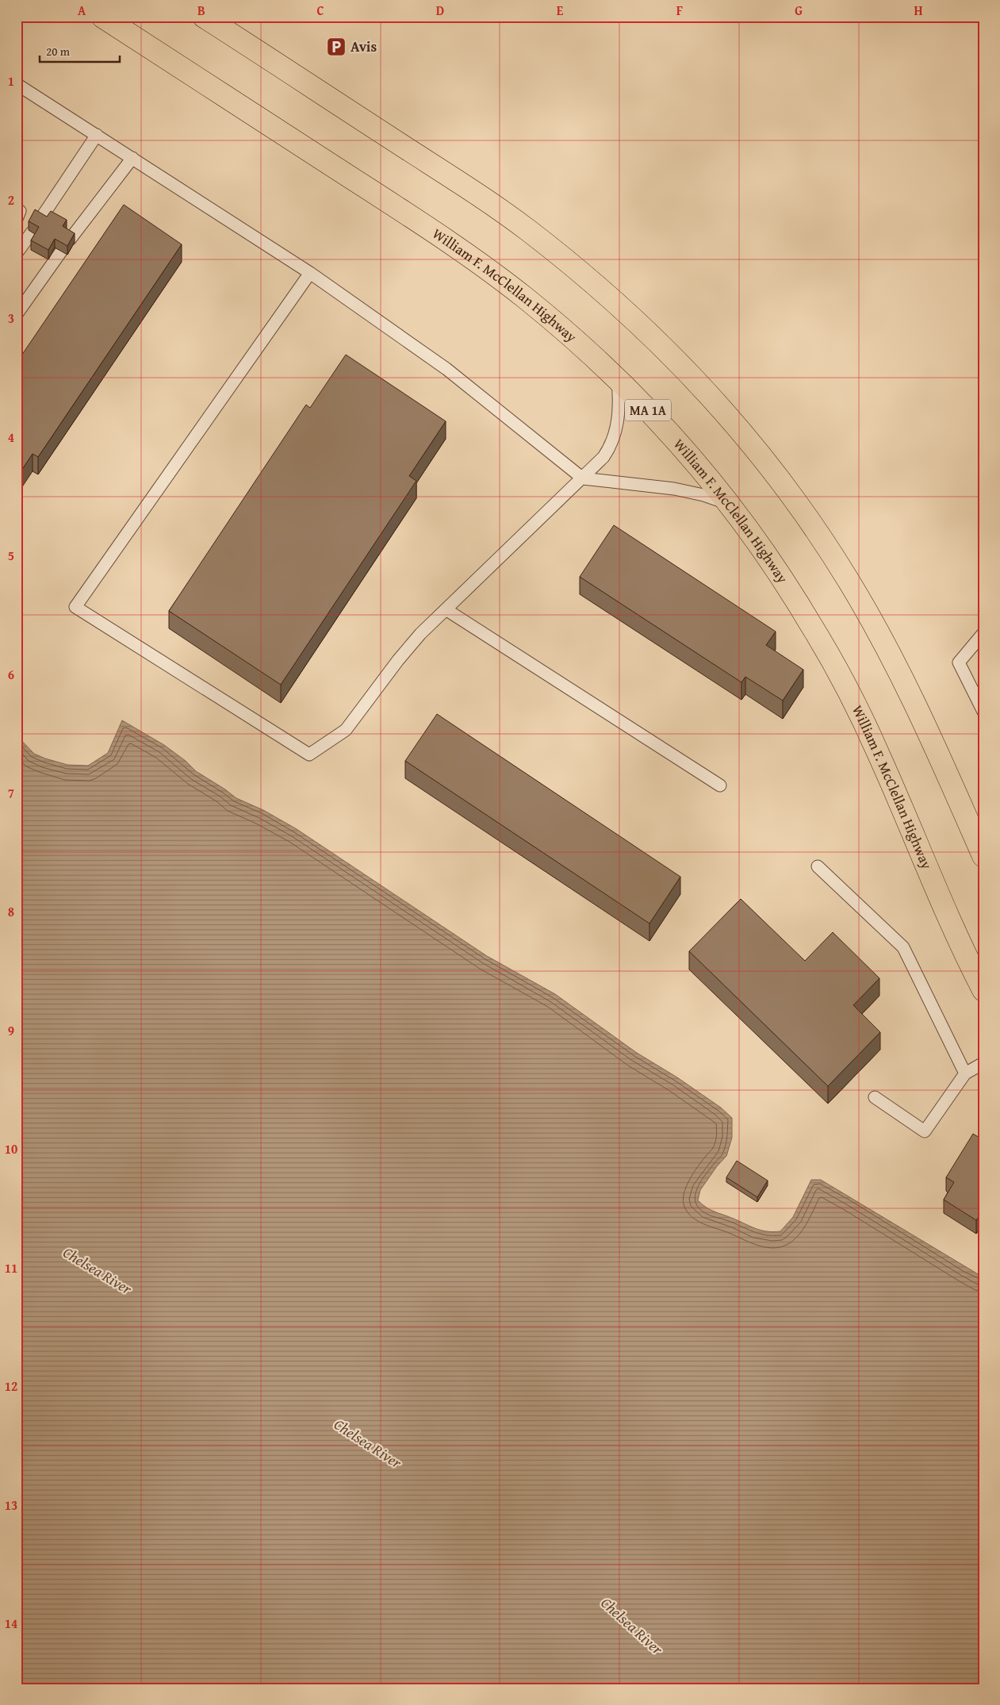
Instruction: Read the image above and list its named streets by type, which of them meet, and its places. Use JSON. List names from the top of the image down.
{
  "streets": {
    "highway": ["William F. McClellan Highway", "MA 1A"]
  },
  "water": ["Chelsea River"],
  "places": {
    "parking": ["Avis"]
  },
  "scale_bar": "20 m",
  "grid": {
    "columns": [
      "A",
      "B",
      "C",
      "D",
      "E",
      "F",
      "G",
      "H"
    ],
    "rows": [
      "1",
      "2",
      "3",
      "4",
      "5",
      "6",
      "7",
      "8",
      "9",
      "10",
      "11",
      "12",
      "13",
      "14"
    ]
  }
}
